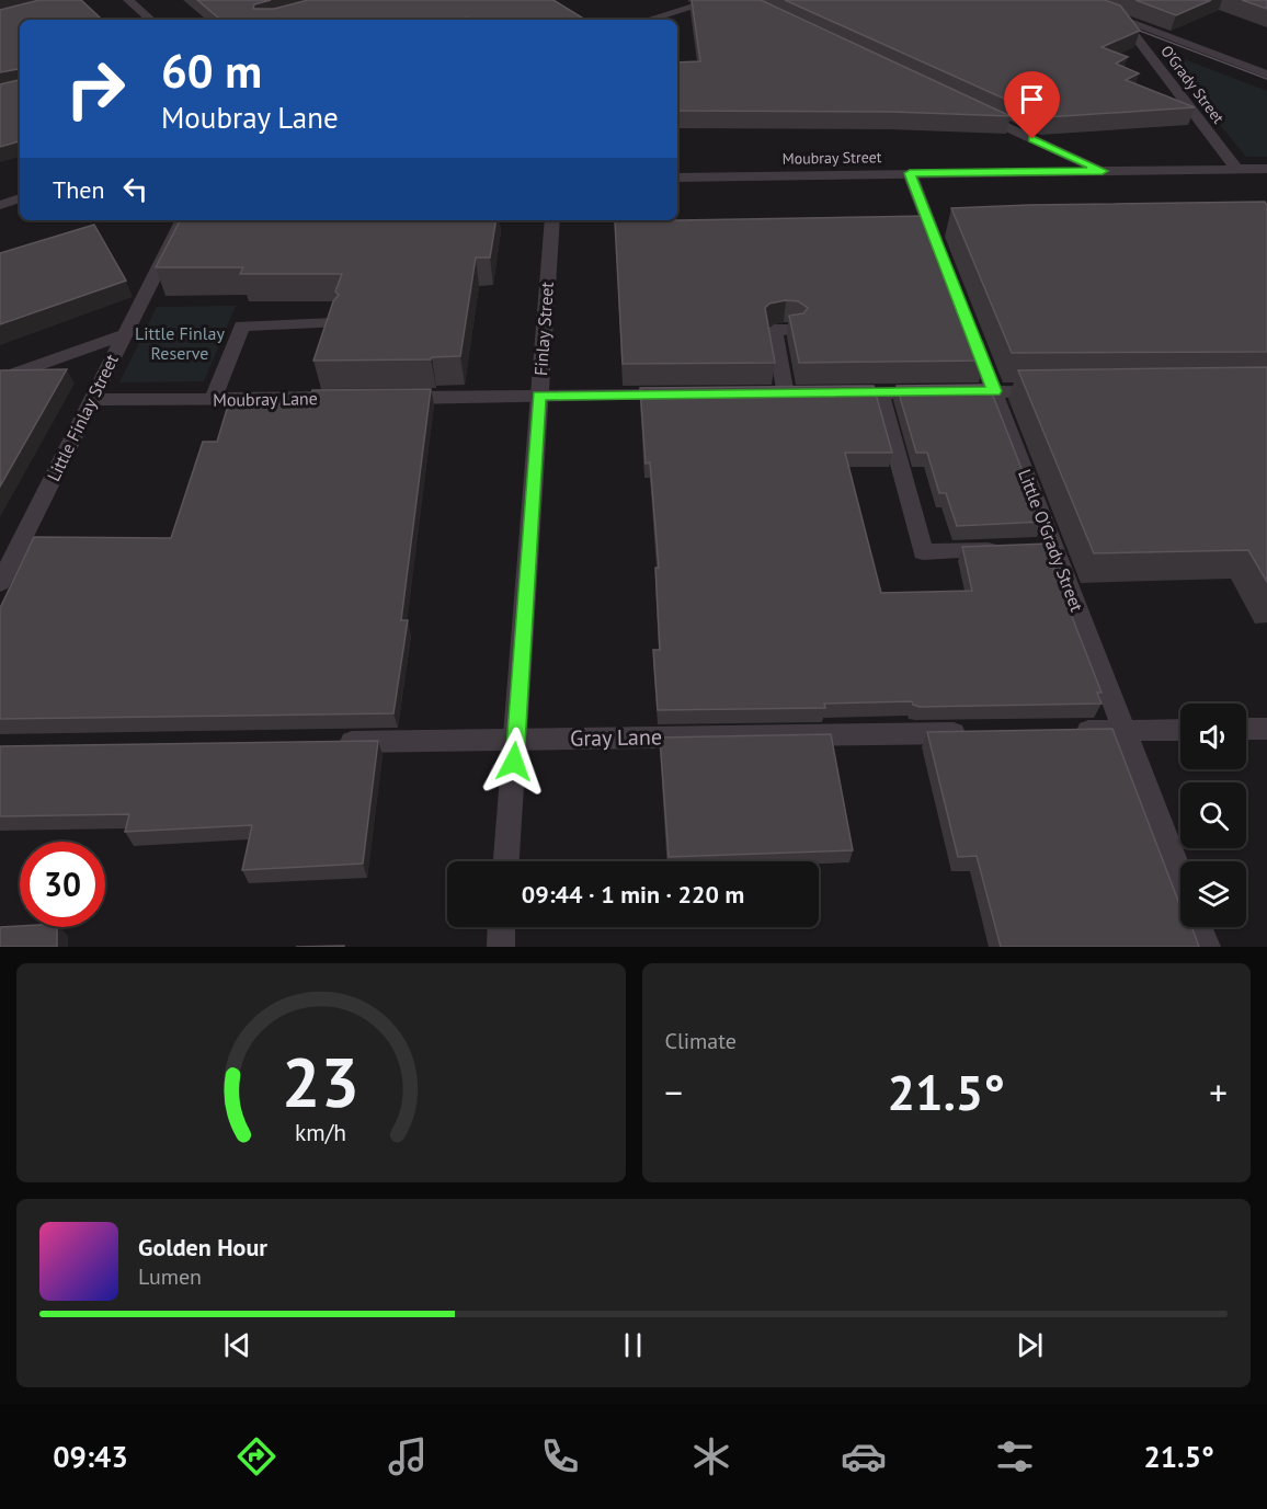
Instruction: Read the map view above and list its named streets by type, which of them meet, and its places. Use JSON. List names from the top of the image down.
{
  "streets": {
    "street": [
      "O'Grady Street",
      "Moubray Street",
      "Finlay Street",
      "Moubray Lane",
      "Little Finlay Street",
      "Little O'Grady Street",
      "Gray Lane"
    ]
  },
  "crossings": [
    ["O'Grady Street", "Moubray Street"],
    ["Finlay Street", "Gray Lane"],
    ["Moubray Lane", "Little Finlay Street"]
  ],
  "parks": ["Little Finlay Reserve"],
  "page": {
    "turn": ["60 m", "Moubray Lane"],
    "then": "Then",
    "limit": "30",
    "trip": "09:44 · 1 min · 220 m",
    "tile": "Climate",
    "heat": ["−", "21.5°", "+"],
    "song": ["Golden Hour", "Lumen"],
    "tabs": ["09:43", "21.5°"],
    "gauge": ["23", "km/h"]
  }
}
